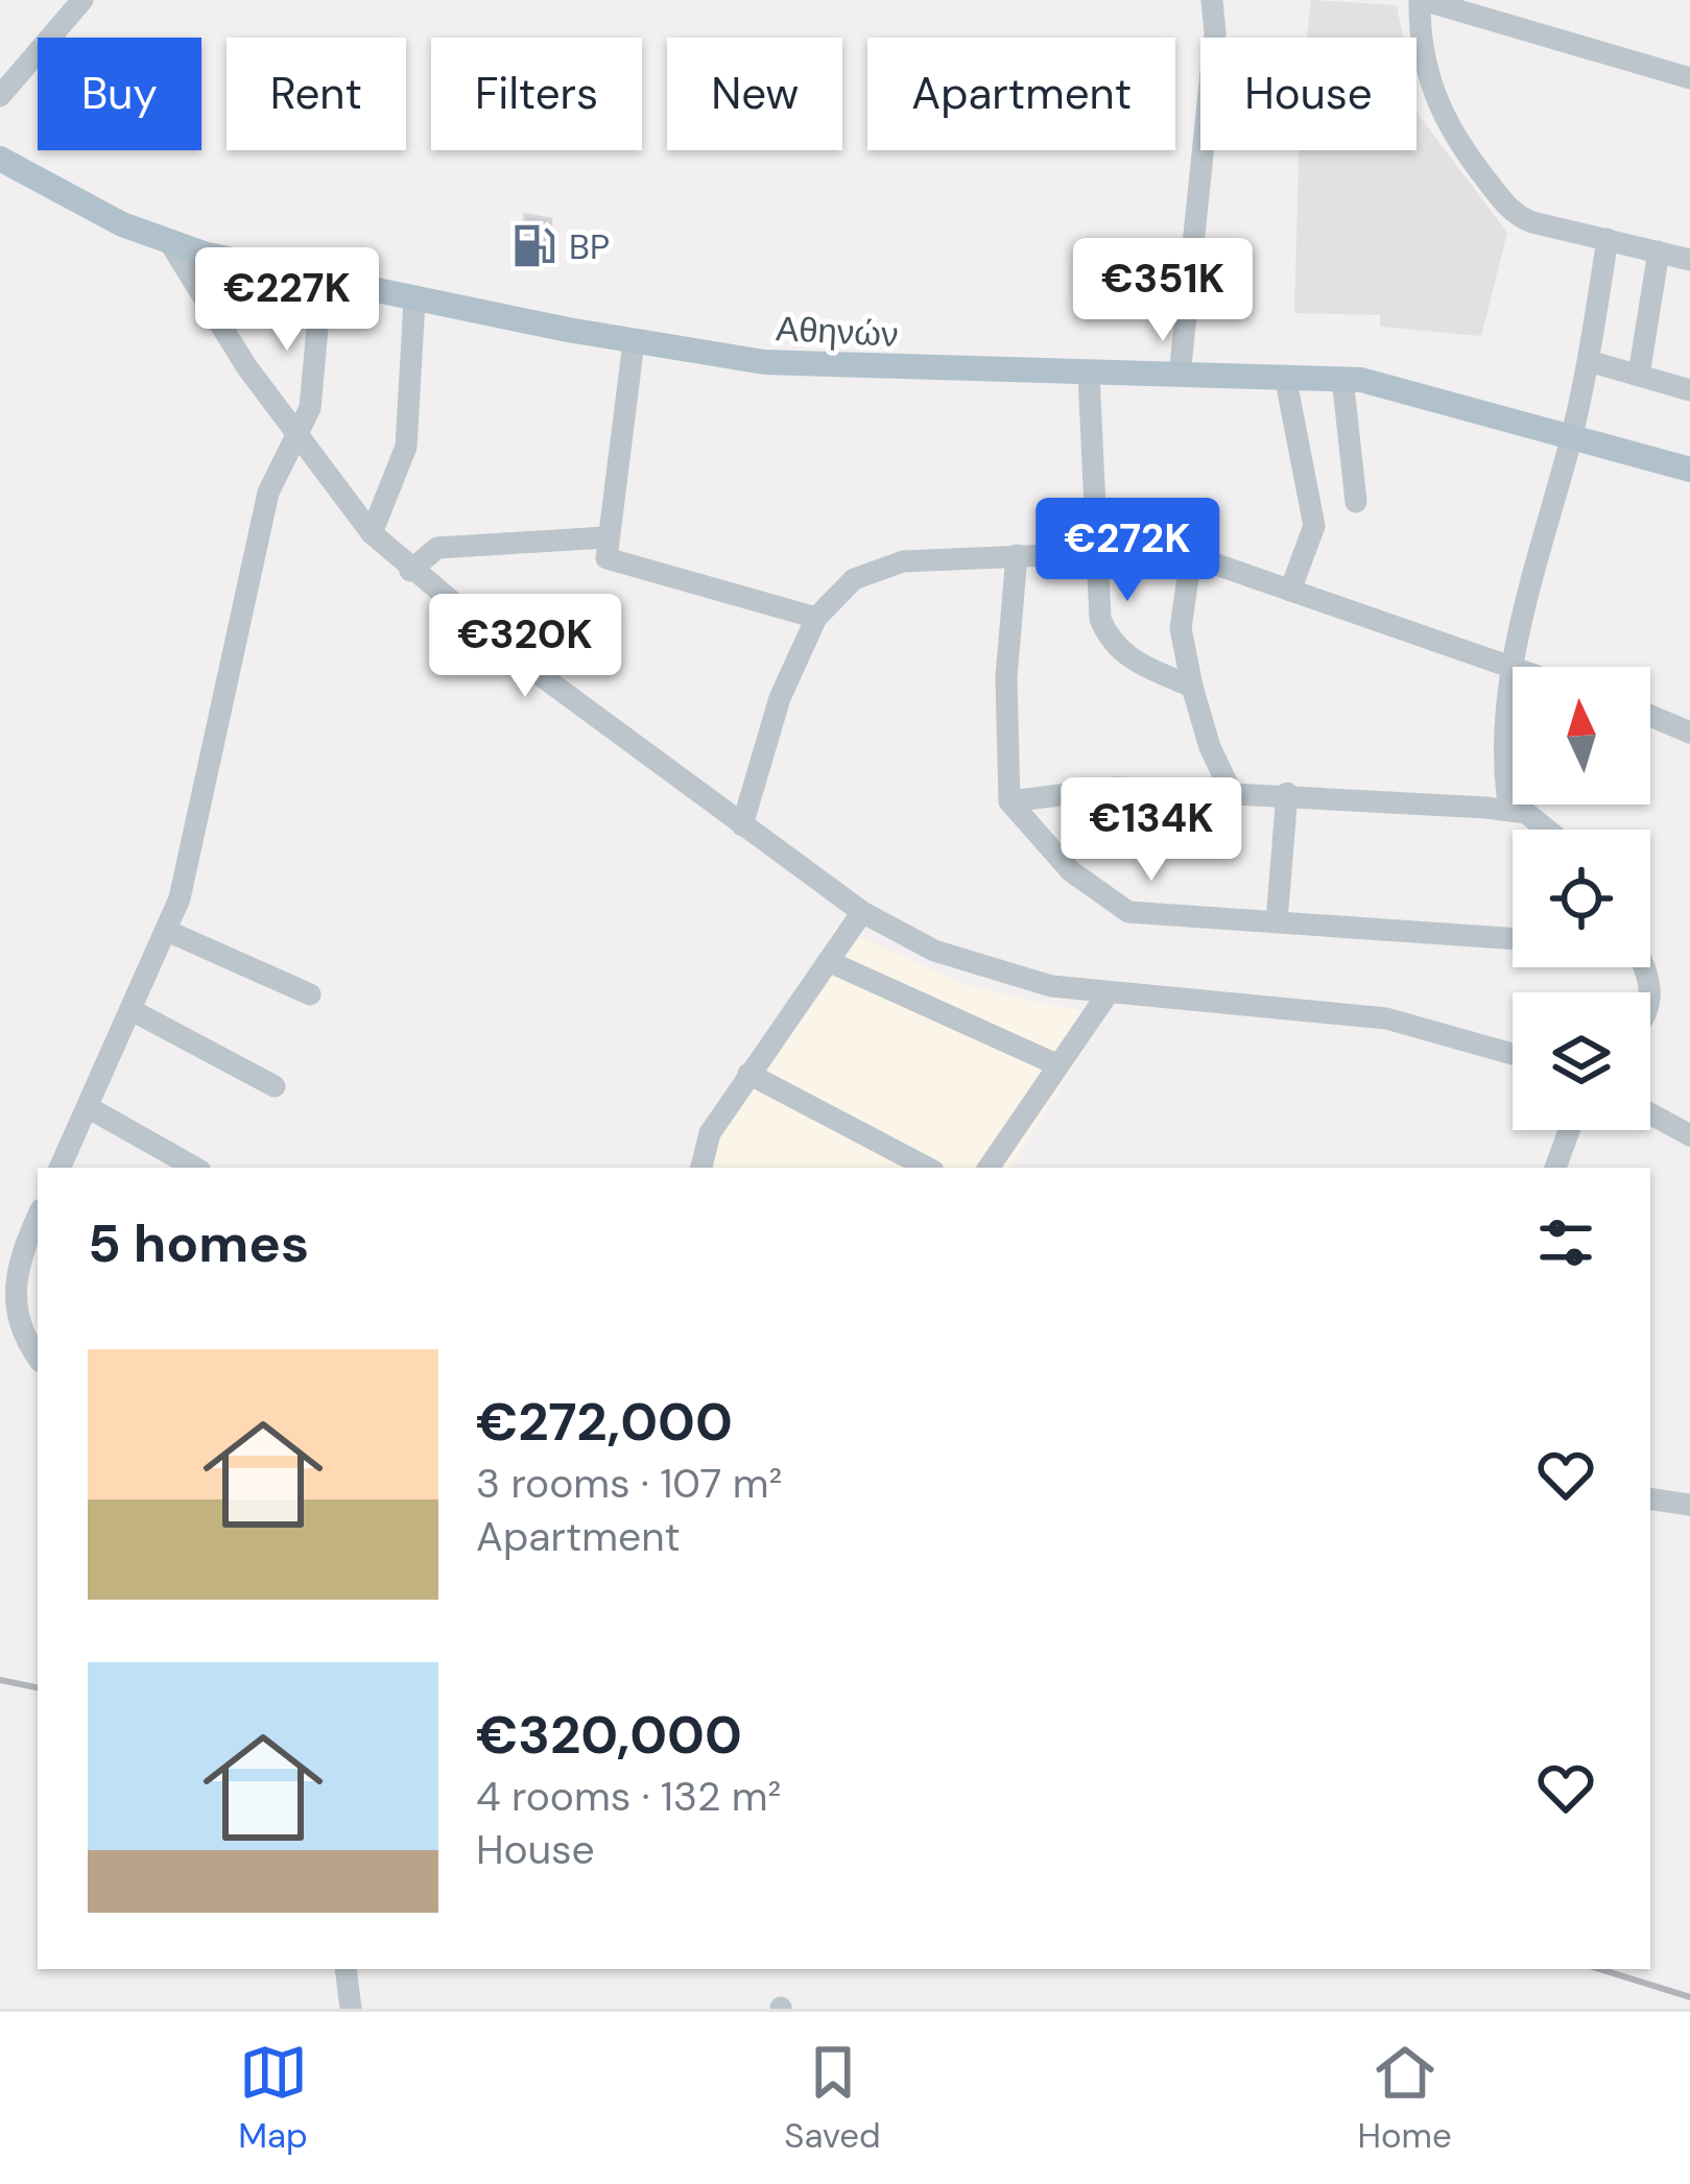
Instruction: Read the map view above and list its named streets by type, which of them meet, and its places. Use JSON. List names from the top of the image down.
{
  "streets": {
    "main road": ["Αθηνών"]
  },
  "places": {
    "fuel station": ["BP"]
  },
  "north": "top",
  "page": {
    "chip": [
      "Buy",
      "Rent",
      "Filters",
      "New",
      "Apartment",
      "House"
    ],
    "price": [
      "€351K",
      "€227K",
      "€272K",
      "€320K",
      "€134K"
    ],
    "heading": "5 homes",
    "list": [
      {
        "name": "€272,000",
        "note": "3 rooms · 107 m² · Apartment"
      },
      {
        "name": "€320,000",
        "note": "4 rooms · 132 m² · House"
      }
    ],
    "tabs": ["Map", "Saved", "Home"]
  }
}
